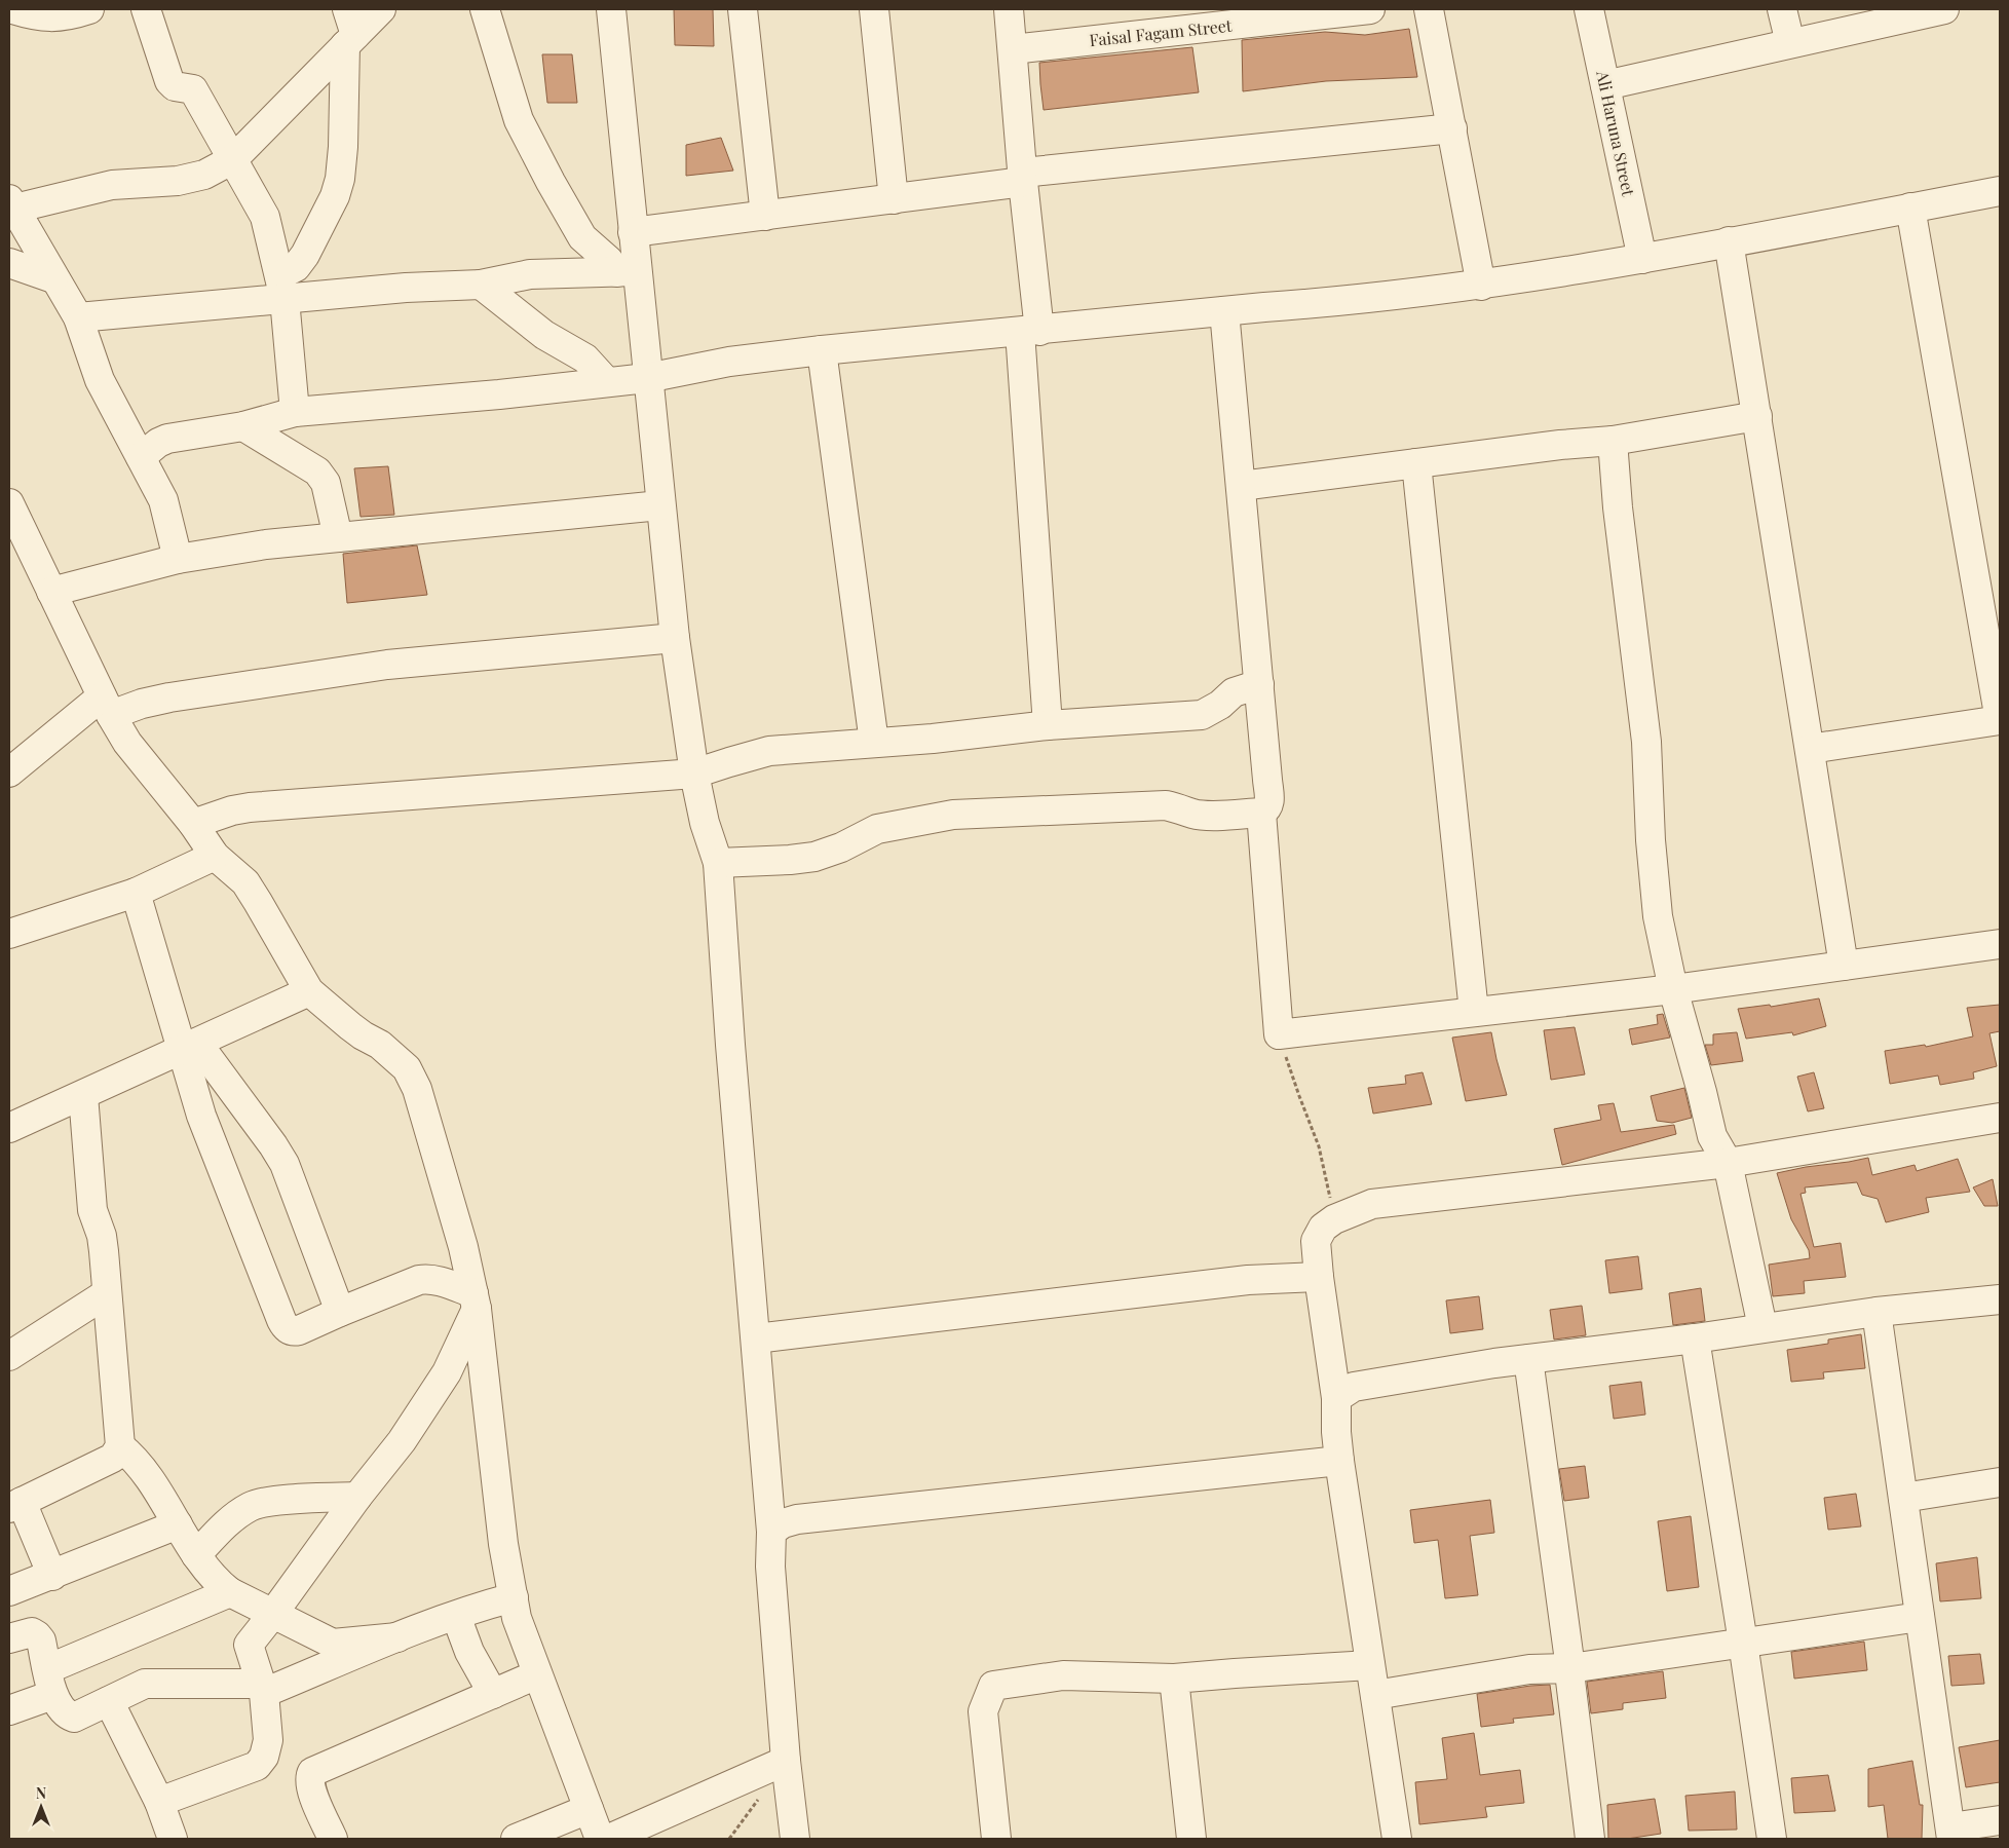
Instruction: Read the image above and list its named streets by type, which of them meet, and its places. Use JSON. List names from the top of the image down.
{
  "streets": {
    "street": ["Faisal Fagam Street", "Ali Haruna Street"]
  },
  "north": "top"
}
